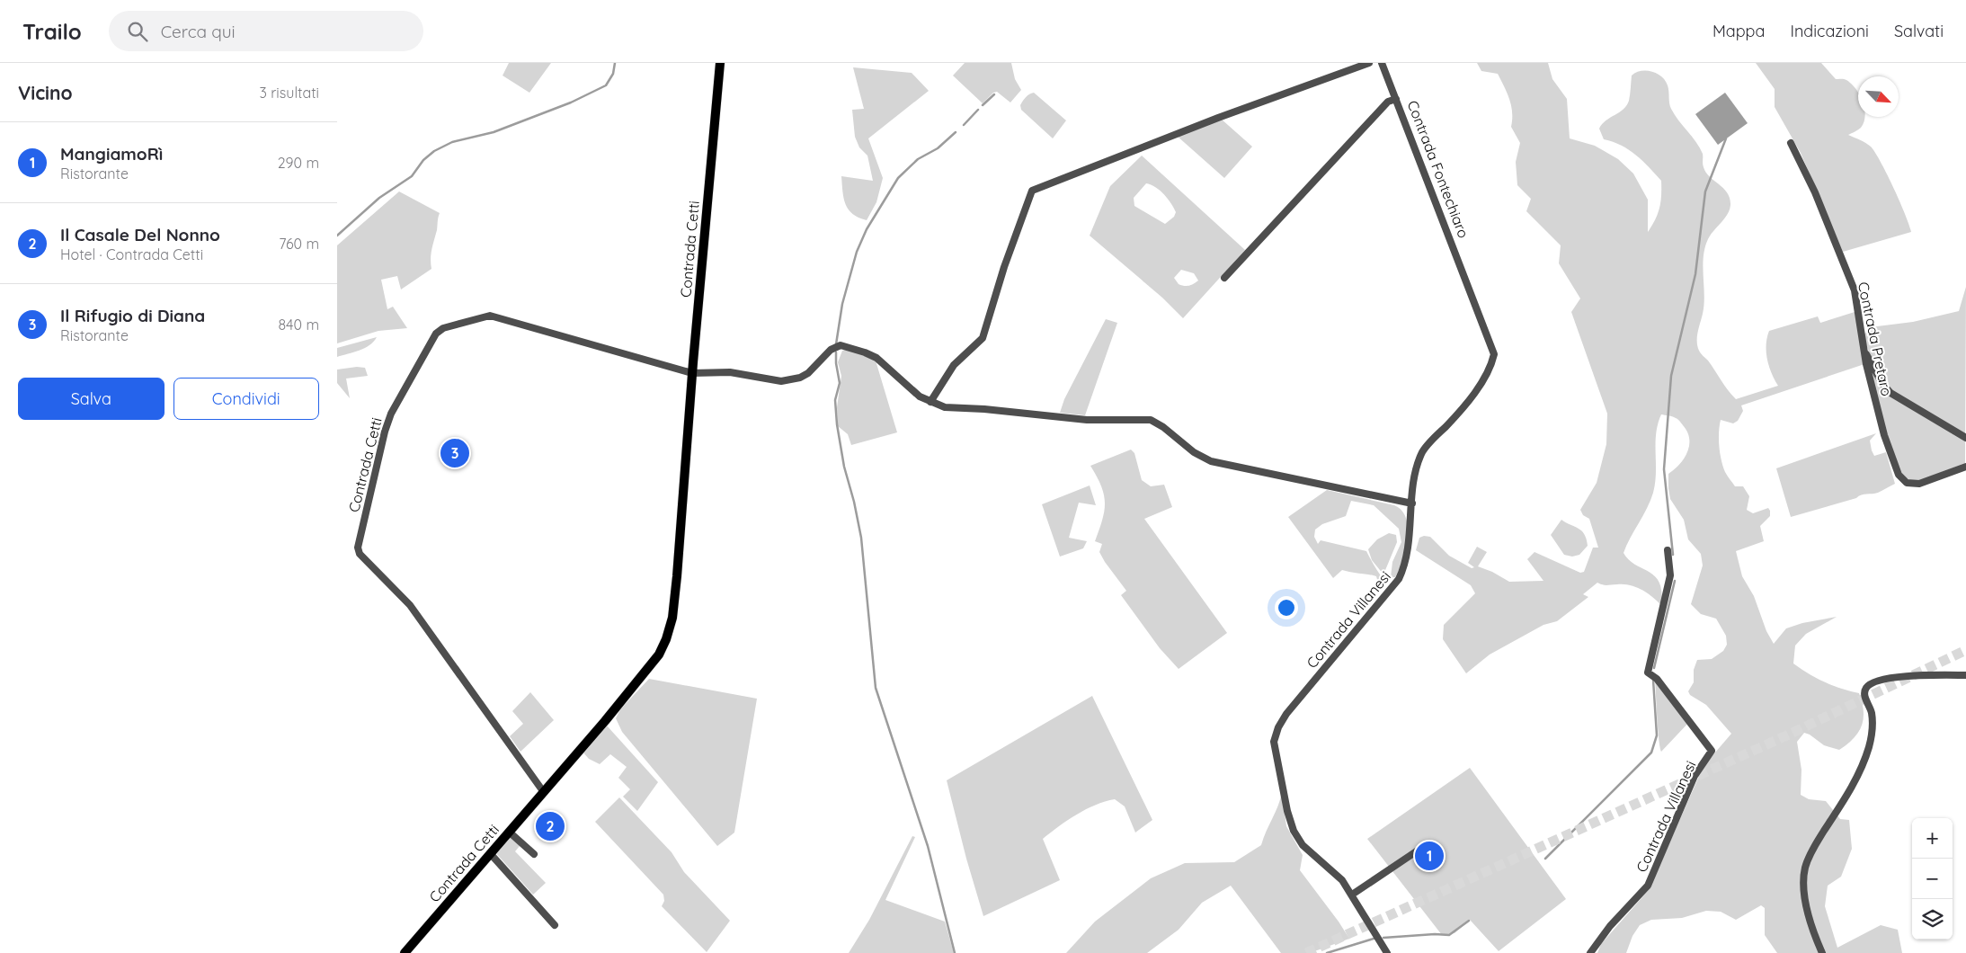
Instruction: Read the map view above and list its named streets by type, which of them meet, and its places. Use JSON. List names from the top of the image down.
{
  "streets": {
    "main road": ["Contrada Cetti"],
    "street": ["Contrada Fontechiaro", "Contrada Pretaro", "Contrada Villanesi"]
  },
  "crossings": [
    ["Contrada Fontechiaro", "Contrada Villanesi"]
  ],
  "north": "bottom right",
  "page": {
    "header": "Trailo",
    "search": "Cerca qui",
    "nav": ["Mappa", "Indicazioni", "Salvati"],
    "heading": ["Vicino", "3 risultati"],
    "list": [
      {
        "mark": "1",
        "name": "MangiamoRì",
        "note": "Ristorante",
        "value": "290 m"
      },
      {
        "mark": "2",
        "name": "Il Casale Del Nonno",
        "note": "Hotel · Contrada Cetti",
        "value": "760 m"
      },
      {
        "mark": "3",
        "name": "Il Rifugio di Diana",
        "note": "Ristorante",
        "value": "840 m"
      }
    ],
    "buttons": ["Salva", "Condividi"],
    "pins": ["3", "2", "1"],
    "map_buttons": ["+", "−"]
  }
}
